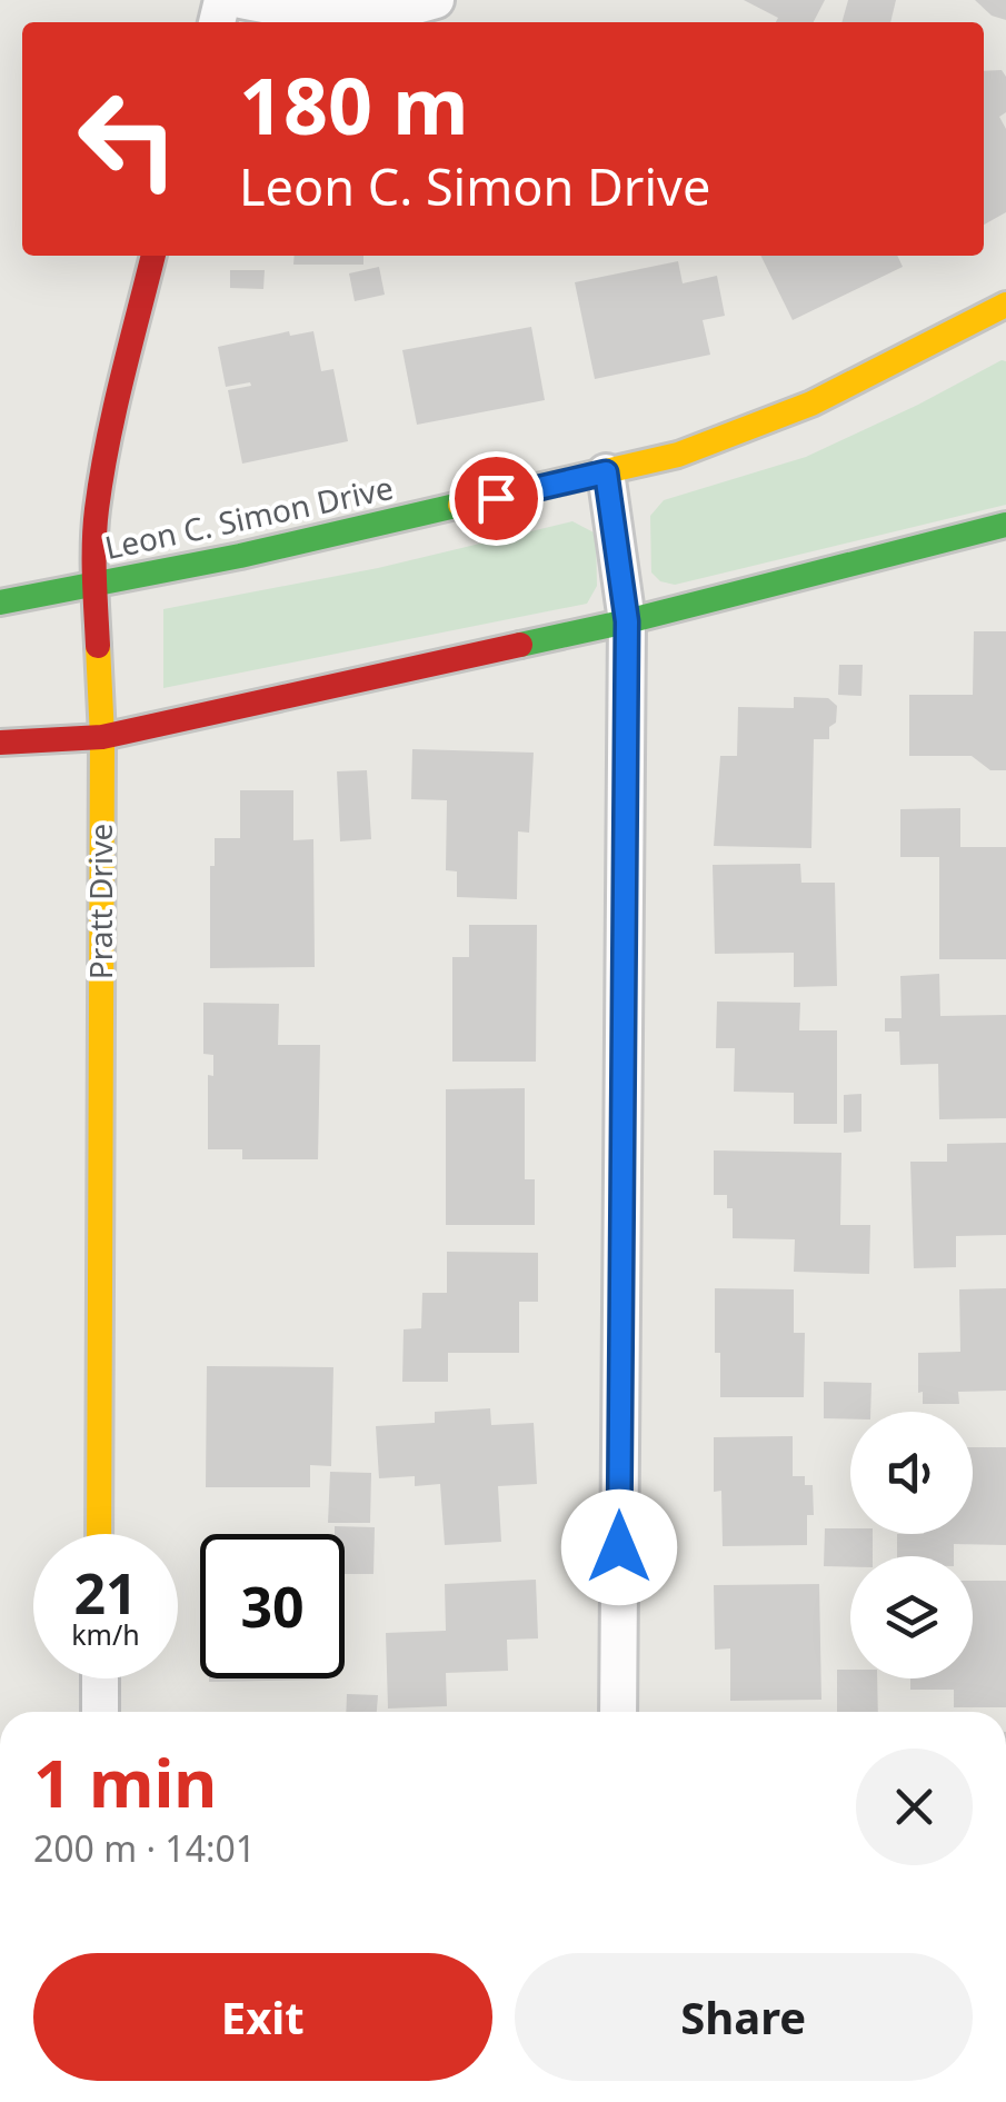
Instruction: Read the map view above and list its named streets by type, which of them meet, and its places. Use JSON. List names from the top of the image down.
{
  "streets": {
    "main road": ["Leon C. Simon Drive", "Pratt Drive"]
  },
  "crossings": [
    ["Leon C. Simon Drive", "Pratt Drive"]
  ],
  "page": {
    "turn": ["180 m", "Leon C. Simon Drive"],
    "speed": "21 km/h",
    "limit": "30",
    "heading": ["1 min", "200 m · 14:01"],
    "buttons": ["Exit", "Share"]
  }
}
